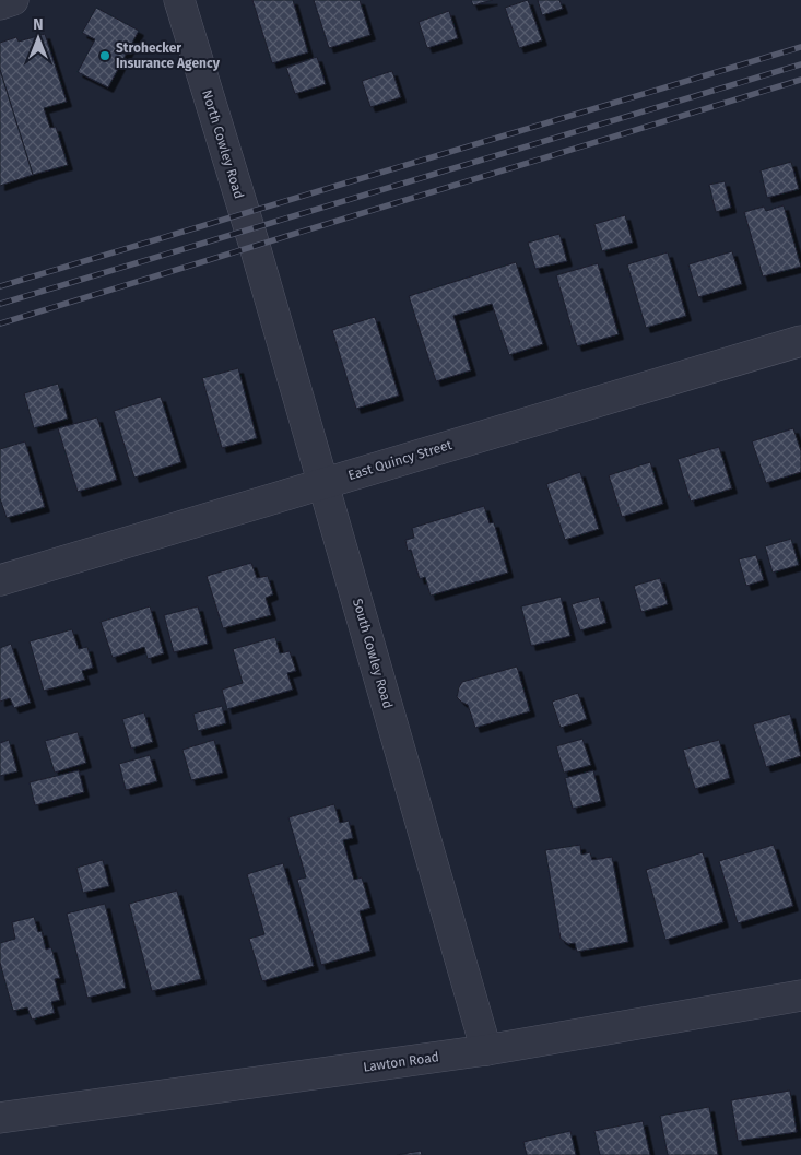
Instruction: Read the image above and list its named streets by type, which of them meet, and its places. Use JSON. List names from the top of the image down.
{
  "streets": {
    "street": [
      "North Cowley Road",
      "East Quincy Street",
      "South Cowley Road",
      "Lawton Road"
    ]
  },
  "crossings": [
    ["North Cowley Road", "South Cowley Road"],
    ["East Quincy Street", "South Cowley Road"],
    ["South Cowley Road", "Lawton Road"]
  ],
  "places": ["Strohecker Insurance Agency"],
  "north": "top"
}
